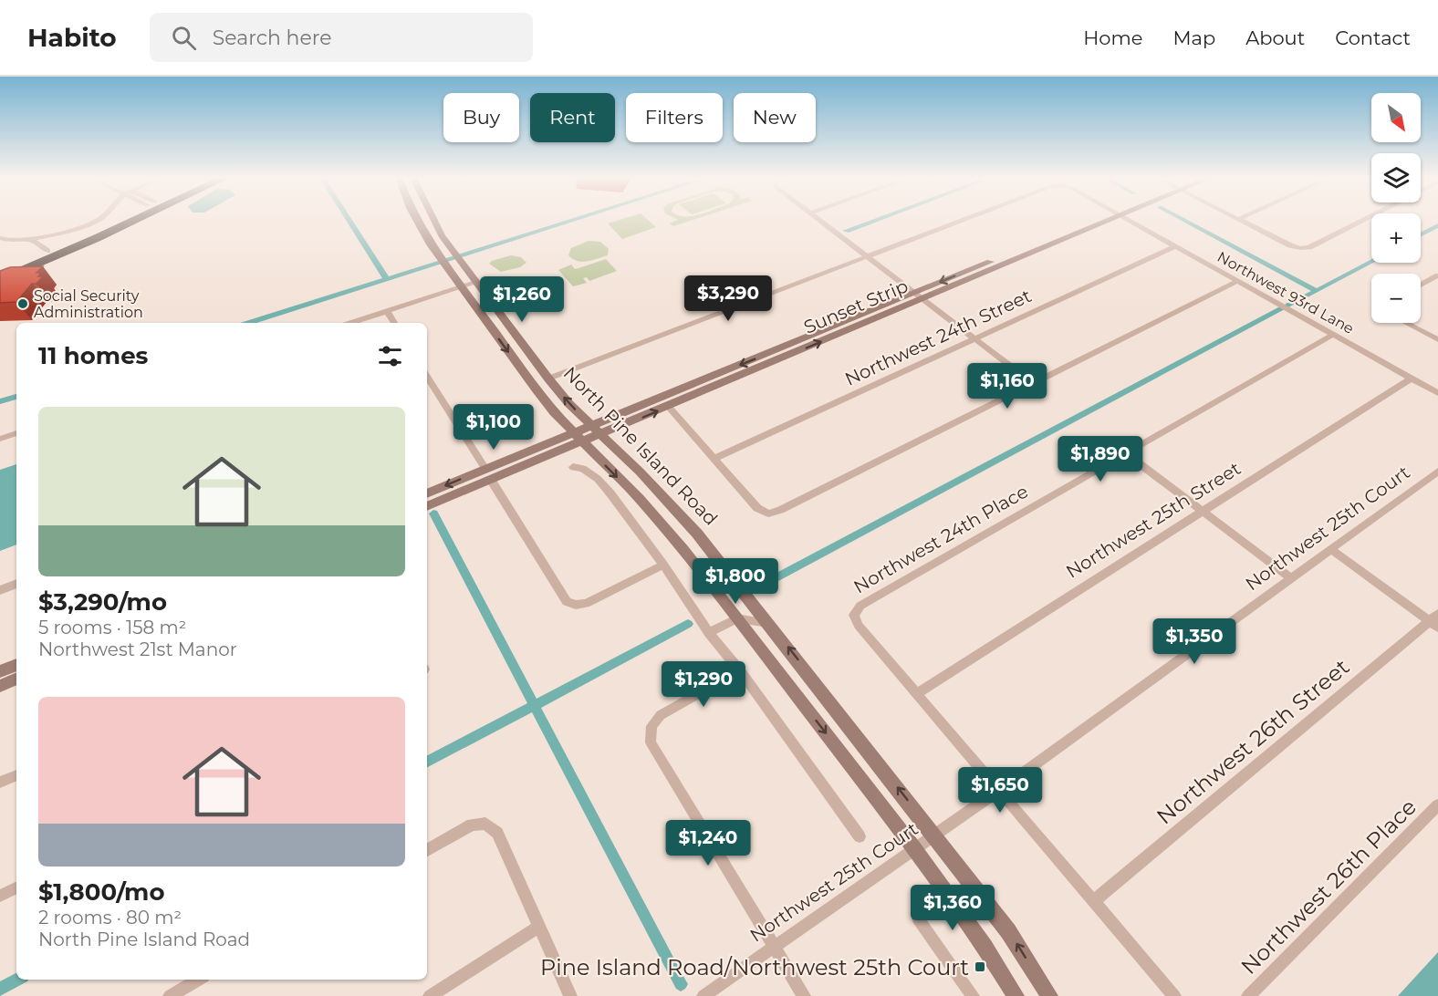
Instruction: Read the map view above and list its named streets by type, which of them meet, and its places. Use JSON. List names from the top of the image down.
{
  "streets": {
    "main road": ["Sunset Strip", "North Pine Island Road"],
    "street": [
      "Northwest 93rd Lane",
      "Northwest 24th Street",
      "Northwest 25th Street",
      "Northwest 25th Court",
      "Northwest 24th Place",
      "Northwest 26th Street",
      "Northwest 26th Place"
    ]
  },
  "crossings": [
    ["Northwest 93rd Lane", "Northwest 24th Street"],
    ["Northwest 93rd Lane", "Northwest 25th Street"],
    ["Northwest 93rd Lane", "Northwest 24th Place"],
    ["Sunset Strip", "North Pine Island Road"],
    ["North Pine Island Road", "Northwest 25th Court"],
    ["Northwest 25th Street", "Northwest 24th Place"]
  ],
  "places": {
    "other": ["Social Security Administration"],
    "transit": ["Pine Island Road/Northwest 25th Court"]
  },
  "north": "bottom right",
  "page": {
    "header": "Habito",
    "search": "Search here",
    "nav": [
      "Home",
      "Map",
      "About",
      "Contact"
    ],
    "map_buttons": ["+", "−"],
    "chip": [
      "Buy",
      "Rent",
      "Filters",
      "New"
    ],
    "price": [
      "$3,290",
      "$1,260",
      "$1,160",
      "$1,100",
      "$1,890",
      "$1,800",
      "$1,350",
      "$1,290",
      "$1,650",
      "$1,240",
      "$1,360"
    ],
    "heading": "11 homes",
    "list": [
      {
        "name": "$3,290/mo",
        "note": "5 rooms · 158 m² · Northwest 21st Manor"
      },
      {
        "name": "$1,800/mo",
        "note": "2 rooms · 80 m² · North Pine Island Road"
      }
    ]
  }
}
